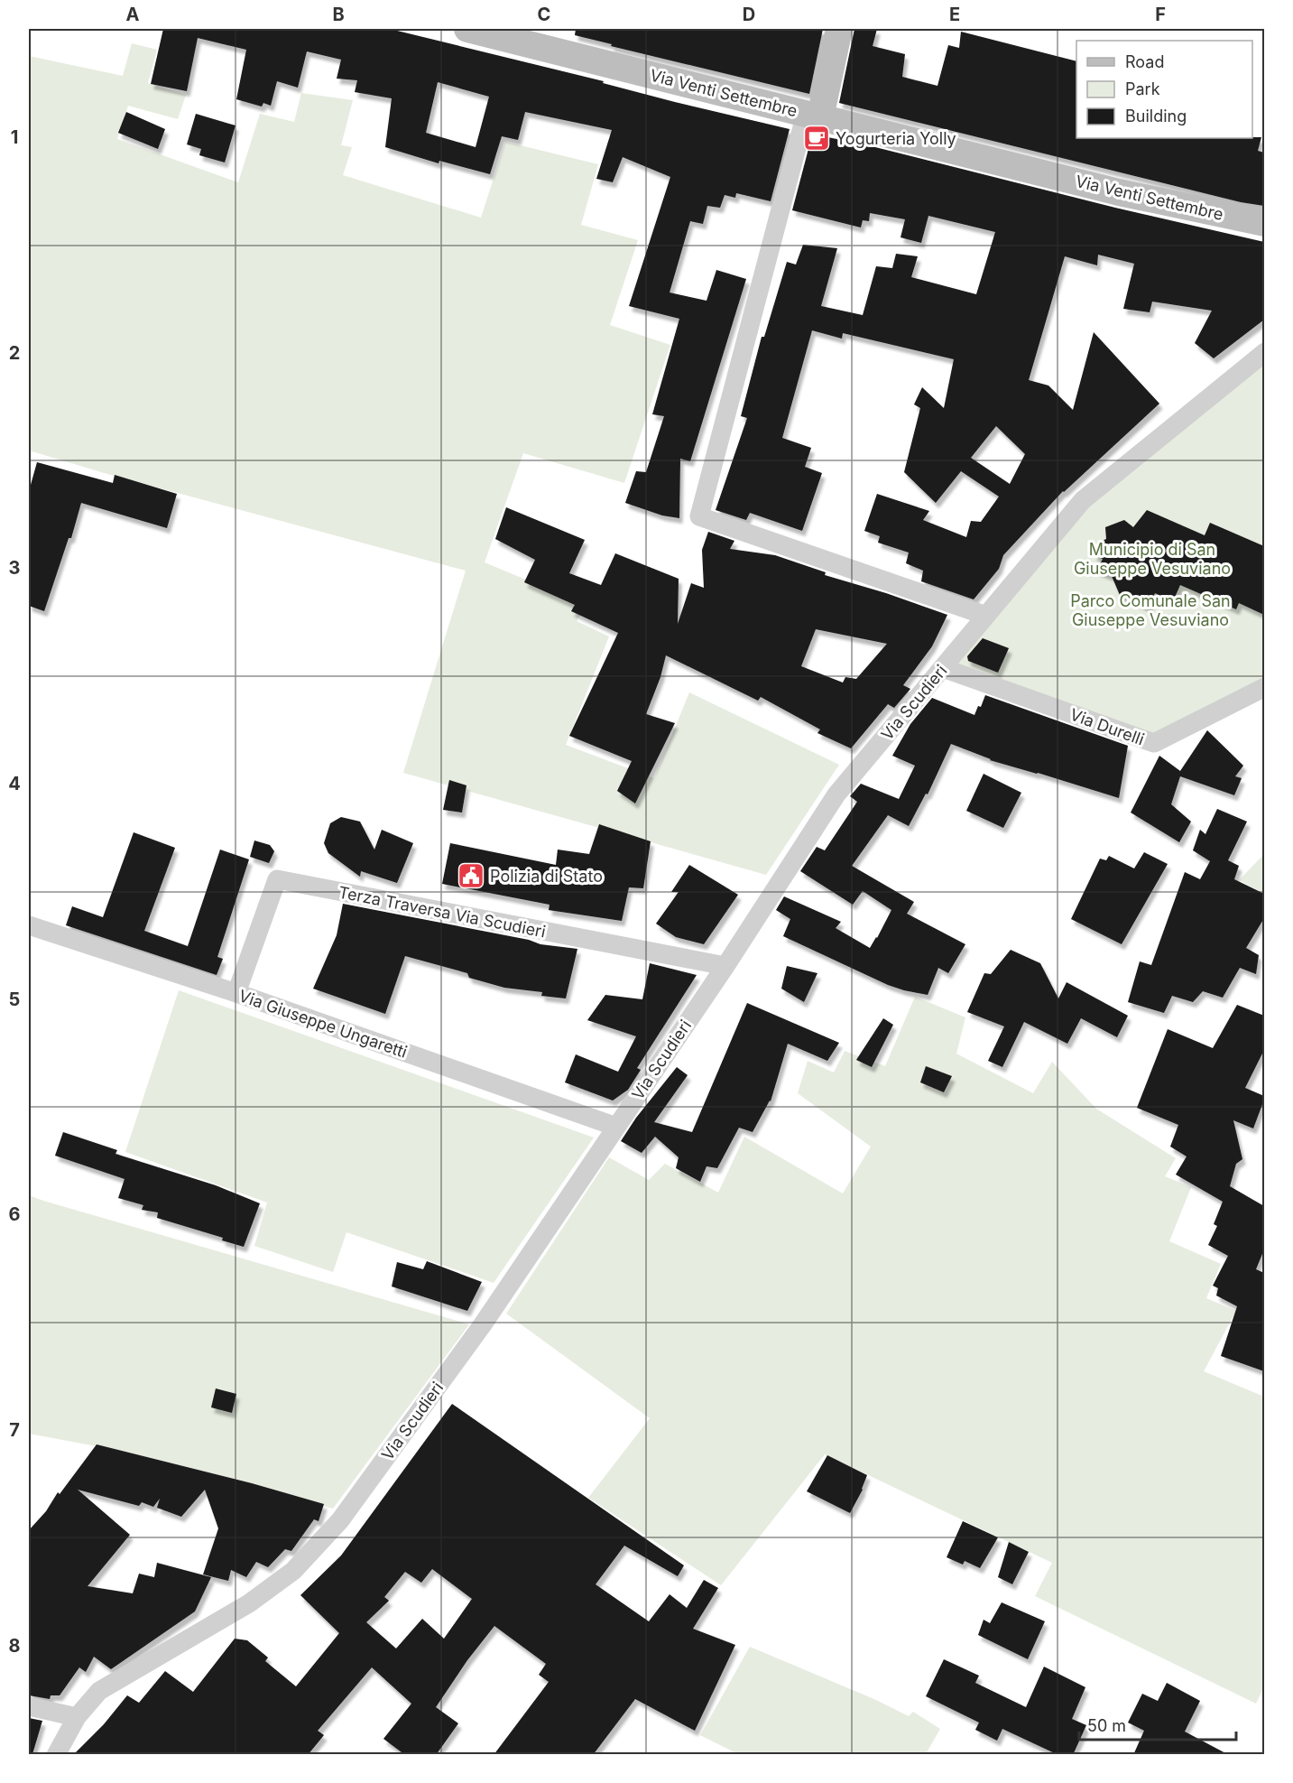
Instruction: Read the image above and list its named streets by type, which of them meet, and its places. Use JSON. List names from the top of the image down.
{
  "streets": {
    "main road": ["Via Venti Settembre"],
    "street": [
      "Via Scudieri",
      "Via Durelli",
      "Terza Traversa Via Scudieri",
      "Via Giuseppe Ungaretti"
    ]
  },
  "crossings": [
    ["Via Scudieri", "Via Durelli"],
    ["Via Scudieri", "Terza Traversa Via Scudieri"],
    ["Via Scudieri", "Via Giuseppe Ungaretti"],
    ["Terza Traversa Via Scudieri", "Via Giuseppe Ungaretti"]
  ],
  "parks": ["Municipio di San Giuseppe Vesuviano", "Parco Comunale San Giuseppe Vesuviano"],
  "places": {
    "cafe": ["Yogurteria Yolly"],
    "public building": ["Polizia di Stato"]
  },
  "legend": ["Road", "Park", "Building"],
  "scale_bar": "50 m",
  "grid": {
    "columns": [
      "A",
      "B",
      "C",
      "D",
      "E",
      "F"
    ],
    "rows": [
      "1",
      "2",
      "3",
      "4",
      "5",
      "6",
      "7",
      "8"
    ]
  }
}
